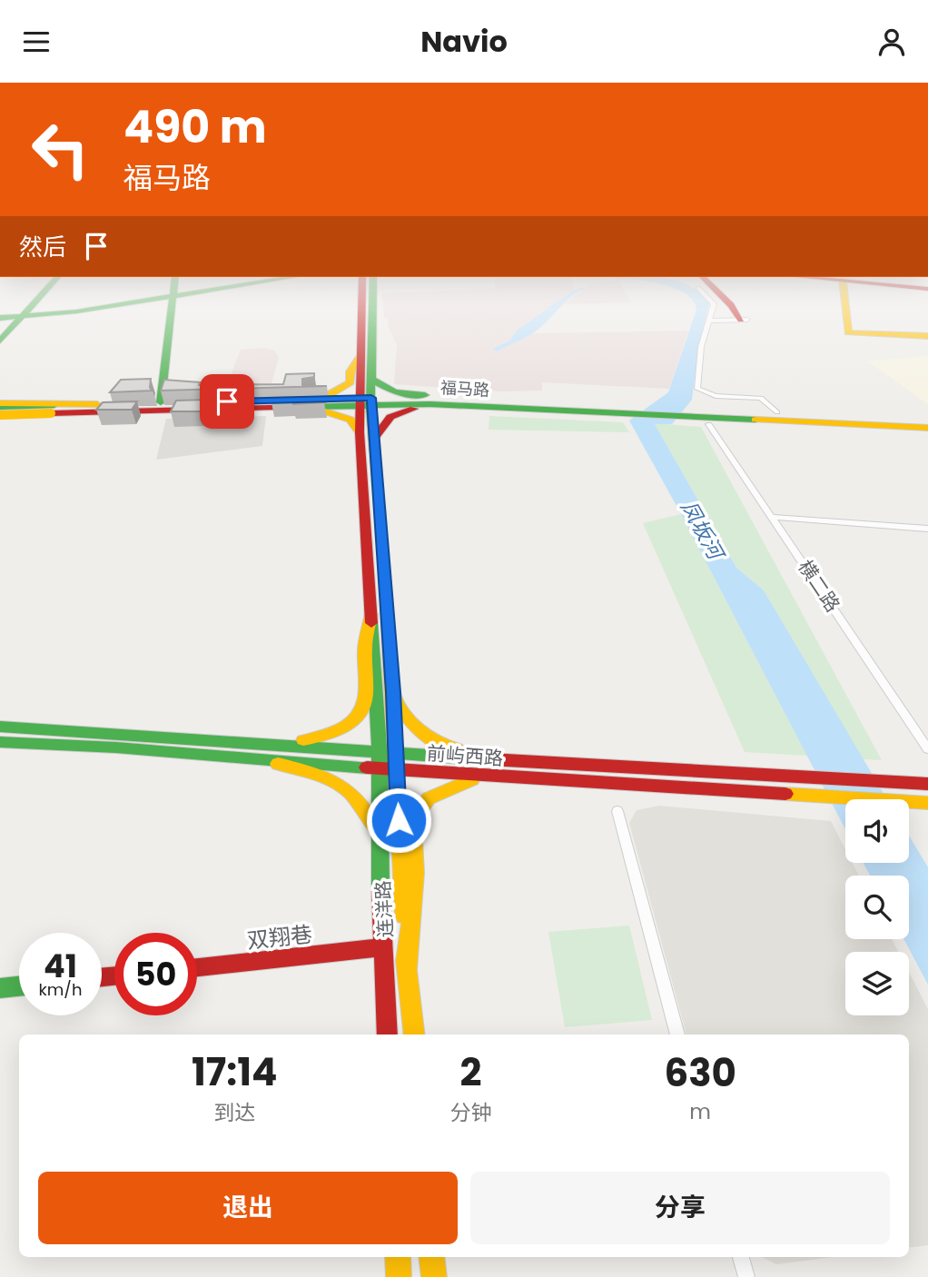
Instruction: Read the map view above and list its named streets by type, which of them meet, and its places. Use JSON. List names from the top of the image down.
{
  "streets": {
    "main road": [
      "福马路",
      "前屿西路",
      "连洋路",
      "双翔巷"
    ],
    "street": ["横二路"]
  },
  "crossings": [
    ["福马路", "连洋路"],
    ["前屿西路", "连洋路"],
    ["连洋路", "双翔巷"]
  ],
  "water": ["凤坂河"],
  "page": {
    "header": "Navio",
    "turn": ["490 m", "福马路"],
    "then": "然后",
    "speed": "41 km/h",
    "limit": "50",
    "eta": [
      "17:14",
      "到达",
      "2",
      "分钟",
      "630",
      "m"
    ],
    "buttons": ["退出", "分享"]
  }
}
